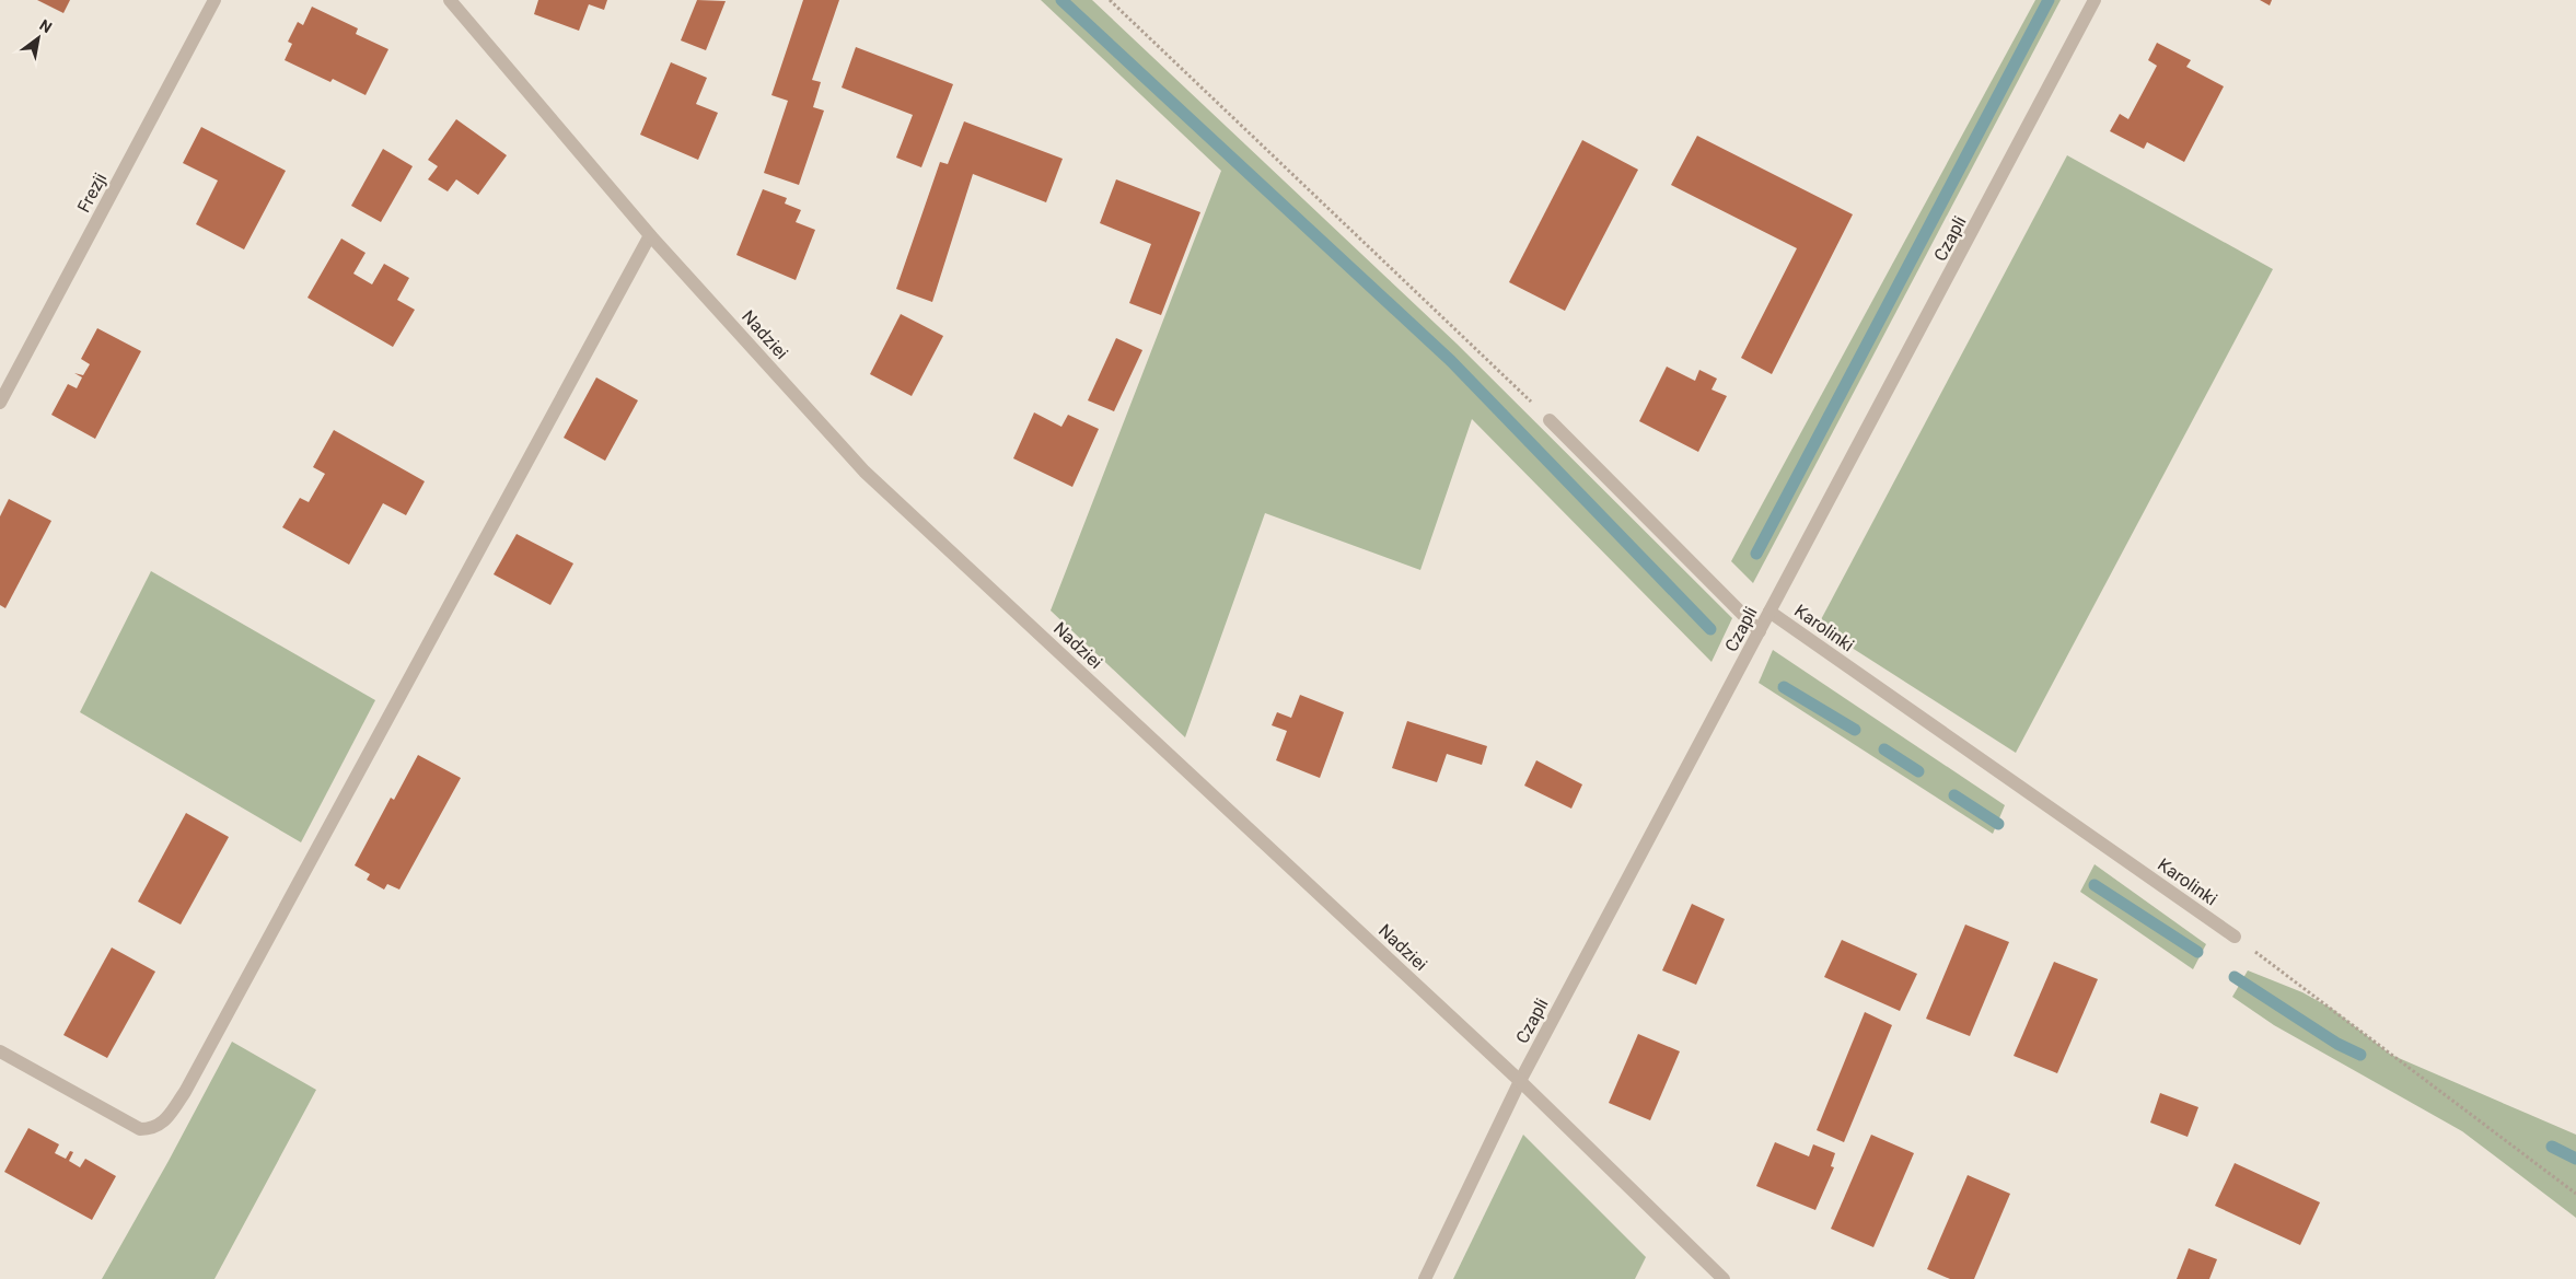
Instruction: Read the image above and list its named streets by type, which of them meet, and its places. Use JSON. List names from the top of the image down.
{
  "streets": {
    "street": [
      "Frezji",
      "Czapli",
      "Nadziei",
      "Karolinki"
    ]
  },
  "crossings": [
    ["Czapli", "Nadziei"],
    ["Czapli", "Karolinki"]
  ],
  "north": "top right"
}
